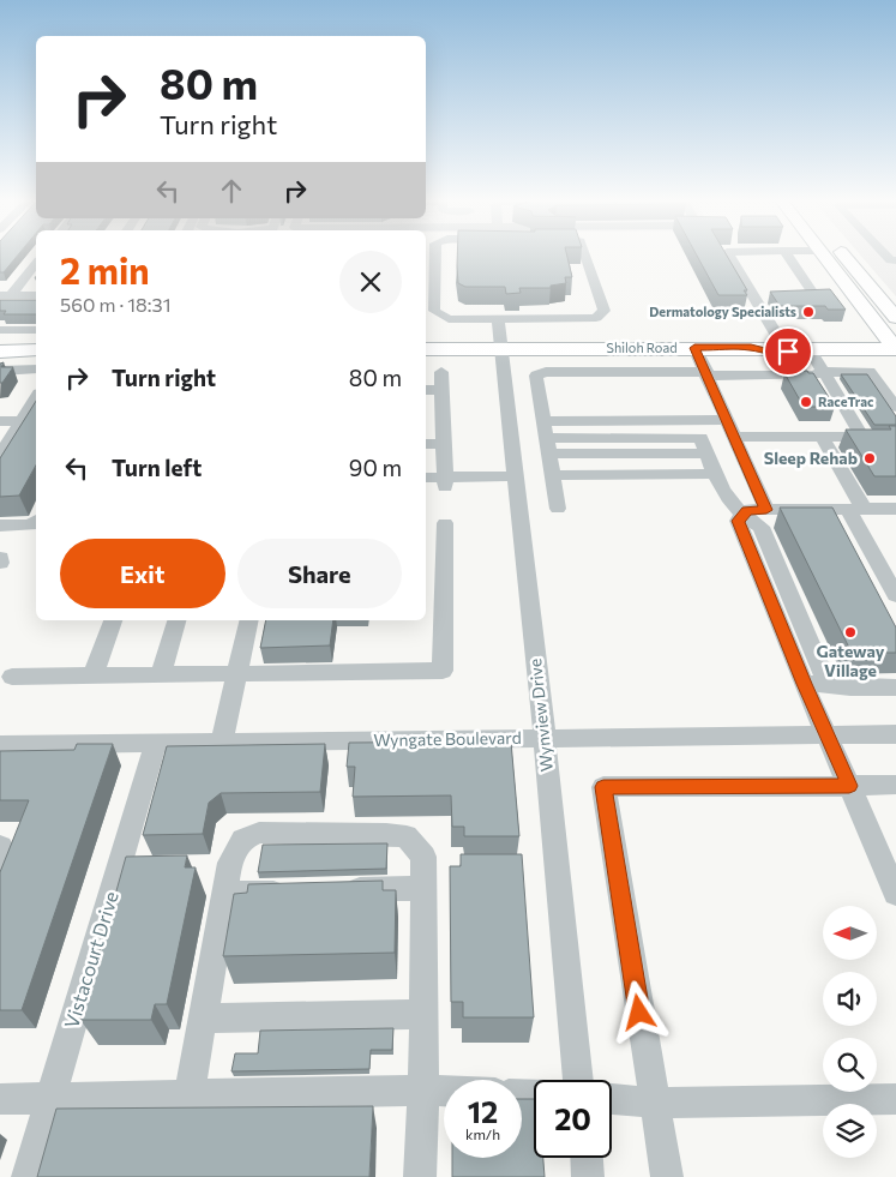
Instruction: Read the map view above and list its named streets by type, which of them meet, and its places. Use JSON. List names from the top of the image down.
{
  "streets": {
    "main road": ["Shiloh Road"],
    "street": ["Wynview Drive", "Wyngate Boulevard", "Vistacourt Drive"]
  },
  "crossings": [
    ["Shiloh Road", "Wynview Drive"],
    ["Wynview Drive", "Wyngate Boulevard"],
    ["Wyngate Boulevard", "Vistacourt Drive"]
  ],
  "places": [
    "Dermatology Specialists",
    "RaceTrac",
    "Sleep Rehab",
    "Gateway Village"
  ],
  "north": "left",
  "page": {
    "turn": ["80 m", "Turn right"],
    "heading": ["2 min", "560 m · 18:31"],
    "list": [
      {
        "name": "Turn right",
        "value": "80 m"
      },
      {
        "name": "Turn left",
        "value": "90 m"
      }
    ],
    "buttons": ["Exit", "Share"],
    "speed": "12 km/h",
    "limit": "20"
  }
}
